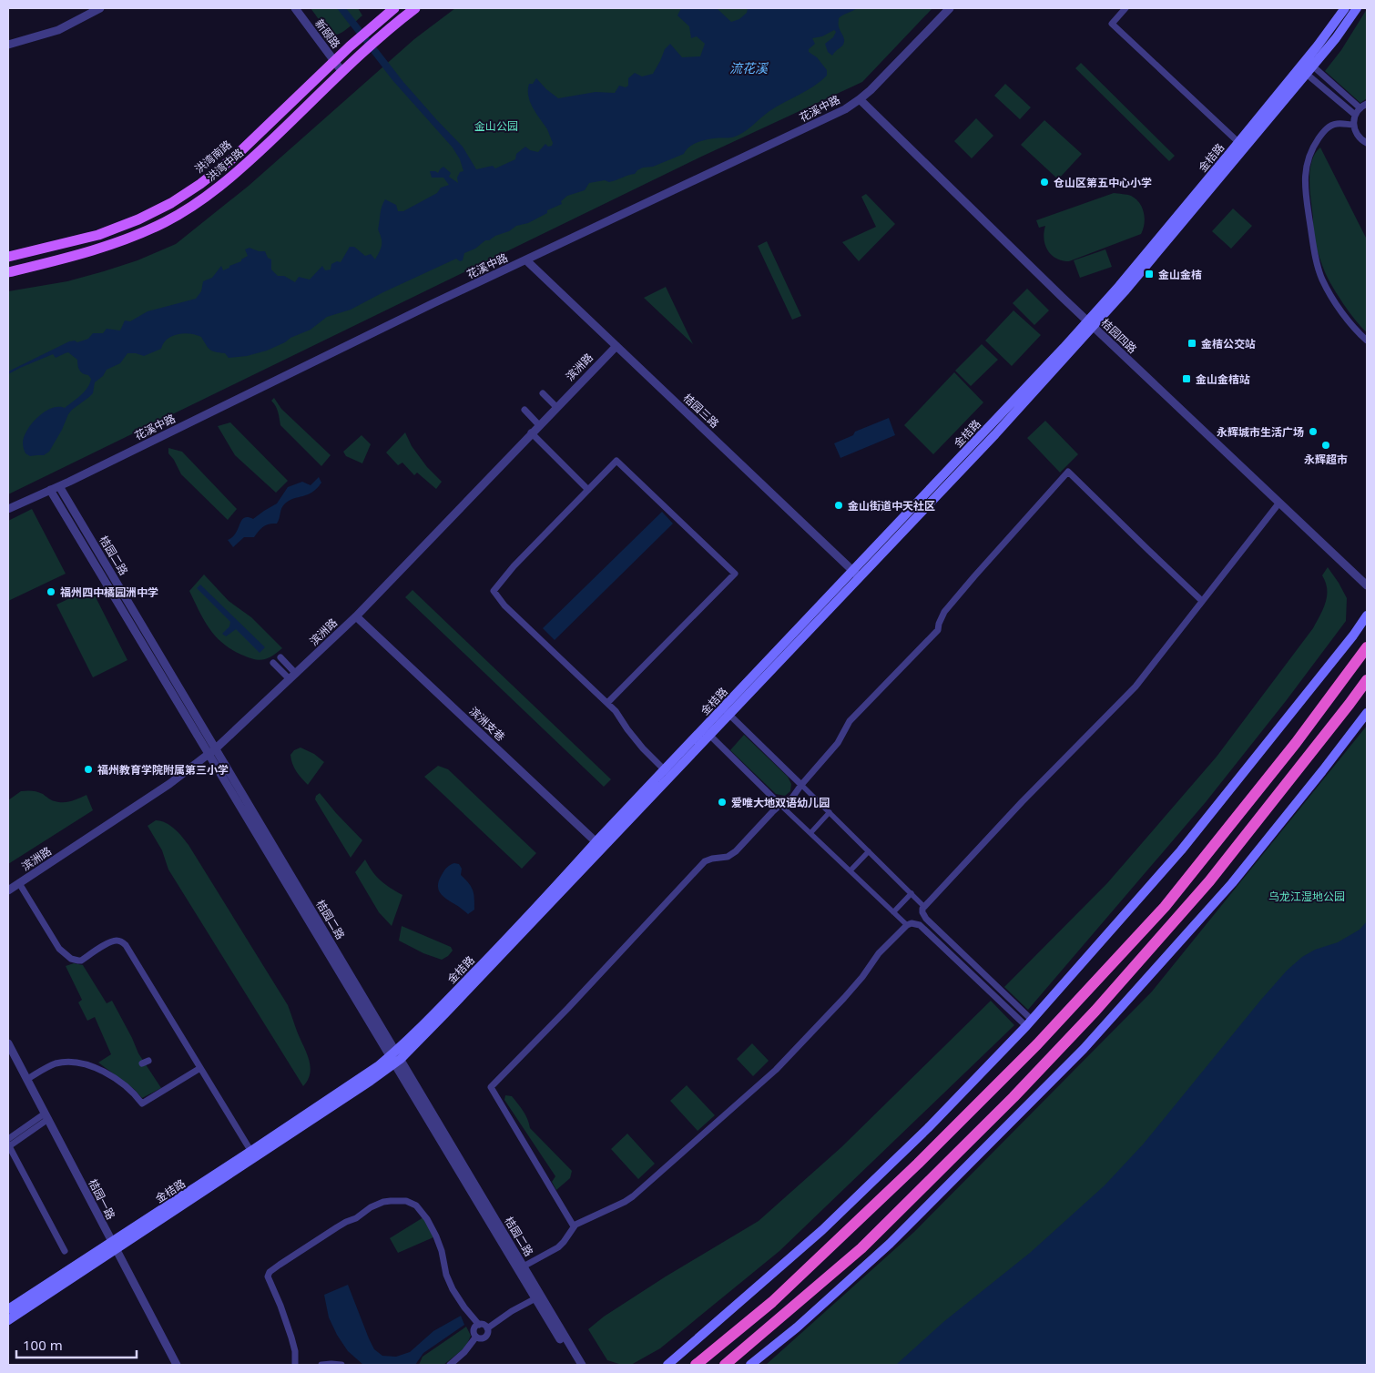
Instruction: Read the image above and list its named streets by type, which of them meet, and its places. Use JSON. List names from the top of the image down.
{
  "streets": {
    "main road": ["洪湾南路", "金桔路", "洪湾中路"],
    "street": [
      "新颐路",
      "花溪中路",
      "桔园四路",
      "滨洲路",
      "桔园三路",
      "桔园二路",
      "滨洲支巷",
      "桔园一路"
    ]
  },
  "crossings": [
    ["新颐路", "洪湾南路"],
    ["新颐路", "洪湾中路"],
    ["花溪中路", "桔园四路"],
    ["花溪中路", "桔园三路"],
    ["花溪中路", "桔园二路"],
    ["金桔路", "桔园四路"],
    ["金桔路", "桔园三路"],
    ["金桔路", "桔园二路"],
    ["金桔路", "滨洲支巷"],
    ["金桔路", "桔园一路"],
    ["滨洲路", "桔园三路"],
    ["滨洲路", "桔园二路"],
    ["滨洲路", "滨洲支巷"]
  ],
  "water": ["流花溪"],
  "parks": ["金山公园", "乌龙江湿地公园"],
  "places": {
    "other": [
      "仓山区第五中心小学",
      "永辉城市生活广场",
      "永辉超市",
      "金山街道中天社区",
      "福州四中橘园洲中学",
      "福州教育学院附属第三小学",
      "爱唯大地双语幼儿园"
    ],
    "transit": ["金山金桔", "金桔公交站", "金山金桔站"]
  },
  "scale_bar": "100 m"
}
